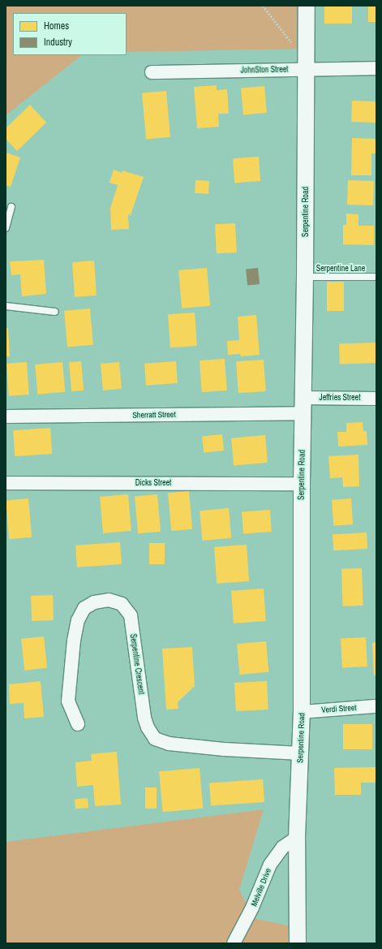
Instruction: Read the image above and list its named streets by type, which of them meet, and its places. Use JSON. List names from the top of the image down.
{
  "streets": {
    "street": [
      "JohnSton Street",
      "Serpentine Road",
      "Jeffries Street",
      "Sherratt Street",
      "Dicks Street",
      "Serpentine Crescent",
      "Verdi Street",
      "Melville Drive"
    ],
    "lane": ["Serpentine Lane"]
  },
  "crossings": [
    ["JohnSton Street", "Serpentine Road"],
    ["Serpentine Road", "Serpentine Lane"],
    ["Serpentine Road", "Jeffries Street"],
    ["Serpentine Road", "Sherratt Street"],
    ["Serpentine Road", "Dicks Street"],
    ["Serpentine Road", "Serpentine Crescent"],
    ["Serpentine Road", "Verdi Street"],
    ["Serpentine Road", "Melville Drive"],
    ["Jeffries Street", "Sherratt Street"]
  ],
  "legend": ["Homes", "Industry"]
}
